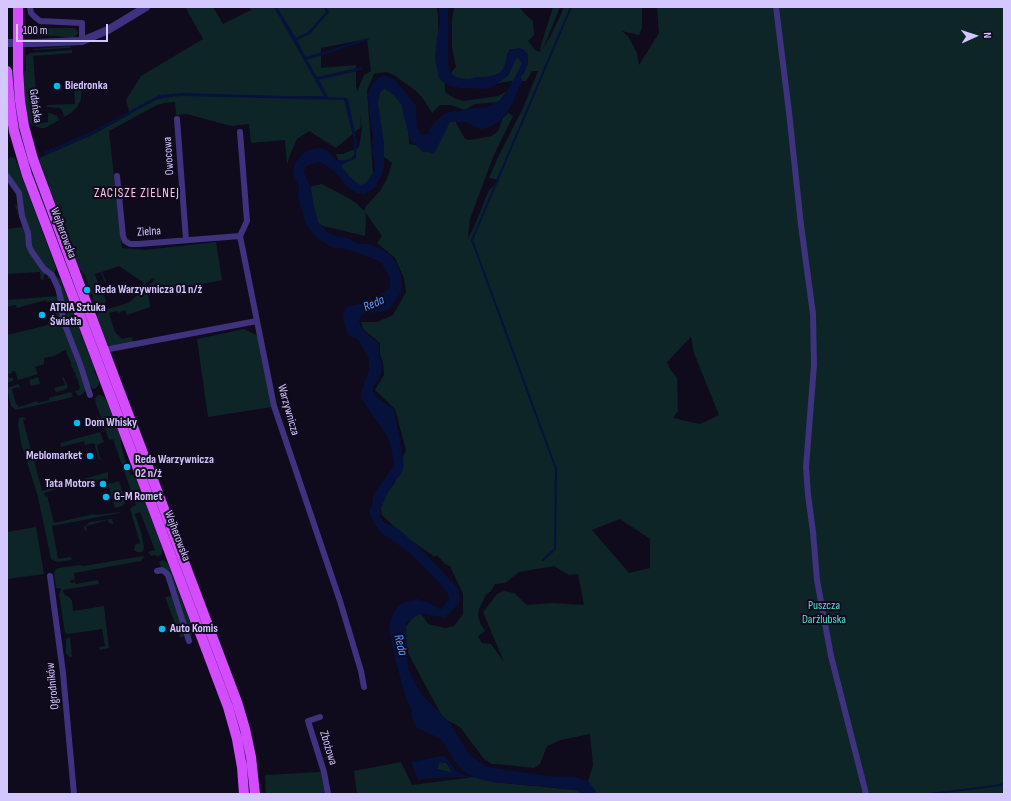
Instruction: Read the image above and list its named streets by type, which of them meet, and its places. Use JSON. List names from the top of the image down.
{
  "streets": {
    "main road": ["Gdańska", "Wejherowska"],
    "street": [
      "Owocowa",
      "Zielna",
      "Warzywnicza",
      "Ogrodników",
      "Zbożowa"
    ]
  },
  "crossings": [
    ["Gdańska", "Wejherowska"],
    ["Owocowa", "Zielna"],
    ["Zielna", "Warzywnicza"]
  ],
  "districts": ["ZACISZE ZIELNEJ"],
  "water": ["Reda"],
  "parks": ["Puszcza Darżlubska"],
  "places": [
    "Biedronka",
    "Reda Warzywnicza 01 n/ż",
    "ATRIA Sztuka Światła",
    "Dom Whisky",
    "Meblomarket",
    "Reda Warzywnicza 02 n/ż",
    "Tata Motors",
    "G-M Romet",
    "Auto Komis"
  ],
  "scale_bar": "100 m",
  "north": "right"
}
